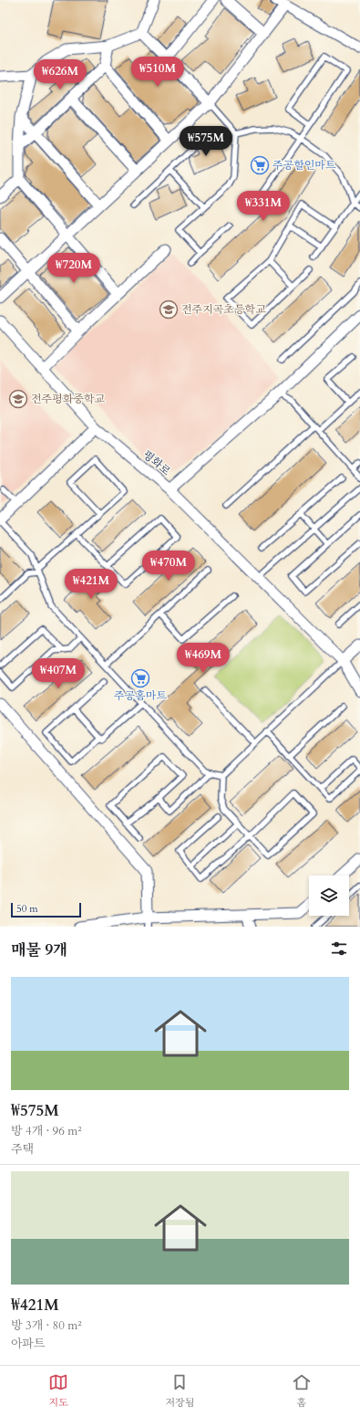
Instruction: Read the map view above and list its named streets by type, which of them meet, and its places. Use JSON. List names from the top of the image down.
{
  "streets": {
    "street": ["평화로"]
  },
  "places": {
    "supermarket": ["주공할인마트", "주공홈마트"],
    "school or university": ["전주지곡초등학교", "전주평화중학교"]
  },
  "scale_bar": "50 m",
  "page": {
    "price": [
      "₩510M",
      "₩626M",
      "₩575M",
      "₩331M",
      "₩720M",
      "₩470M",
      "₩421M",
      "₩469M",
      "₩407M"
    ],
    "scale": "50 m",
    "heading": "매물 9개",
    "list": [
      {
        "name": "₩575M",
        "note": "방 4개 · 96 m² · 주택"
      },
      {
        "name": "₩421M",
        "note": "방 3개 · 80 m² · 아파트"
      }
    ],
    "tabs": ["지도", "저장됨", "홈"]
  }
}
